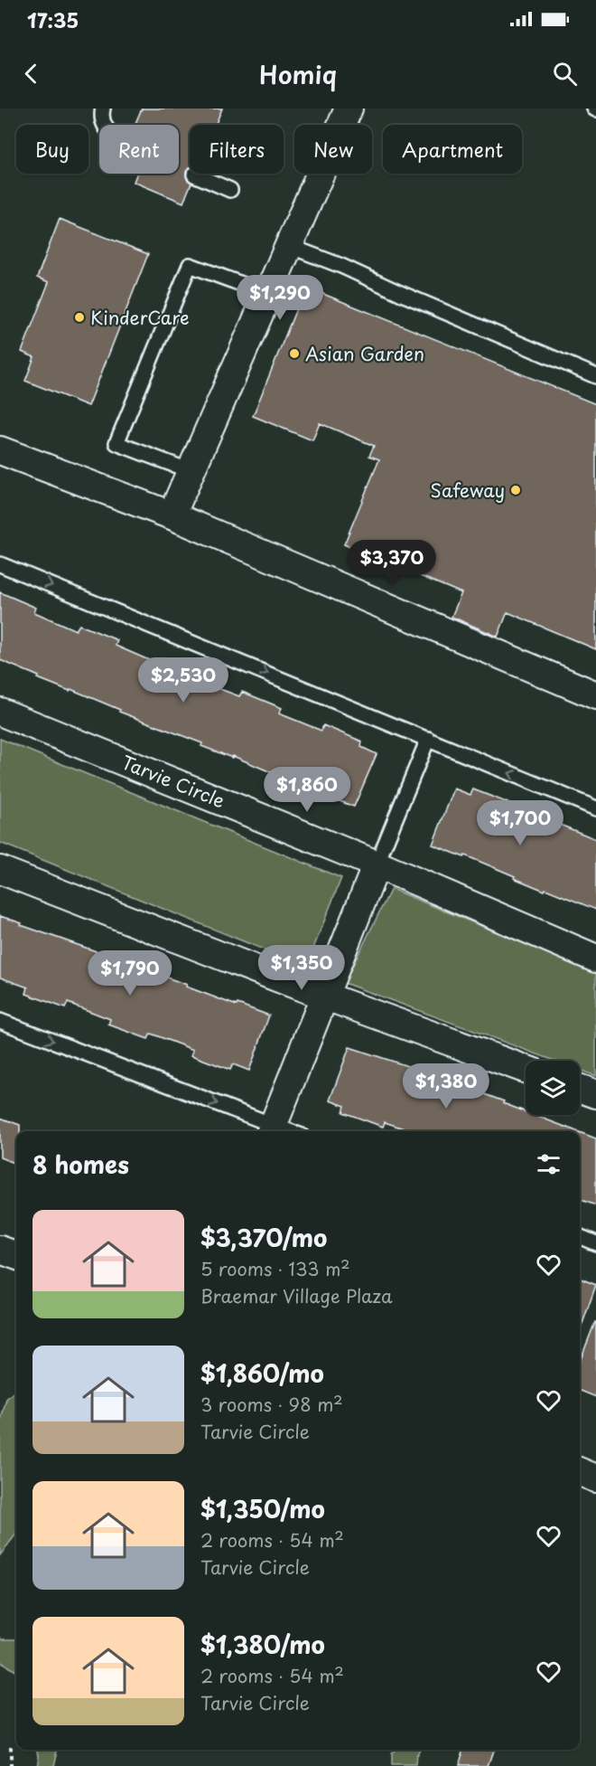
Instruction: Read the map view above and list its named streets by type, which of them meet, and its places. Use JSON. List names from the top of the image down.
{
  "streets": {
    "street": ["Tarvie Circle"]
  },
  "places": ["KinderCare", "Asian Garden", "Safeway"],
  "page": {
    "status": "17:35",
    "header": "Homiq",
    "chip": [
      "Buy",
      "Rent",
      "Filters",
      "New",
      "Apartment"
    ],
    "price": [
      "$1,290",
      "$3,370",
      "$2,530",
      "$1,860",
      "$1,700",
      "$1,350",
      "$1,790",
      "$1,380"
    ],
    "heading": "8 homes",
    "list": [
      {
        "name": "$3,370/mo",
        "note": "5 rooms · 133 m² · Braemar Village Plaza"
      },
      {
        "name": "$1,860/mo",
        "note": "3 rooms · 98 m² · Tarvie Circle"
      },
      {
        "name": "$1,350/mo",
        "note": "2 rooms · 54 m² · Tarvie Circle"
      },
      {
        "name": "$1,380/mo",
        "note": "2 rooms · 54 m² · Tarvie Circle"
      }
    ]
  }
}
